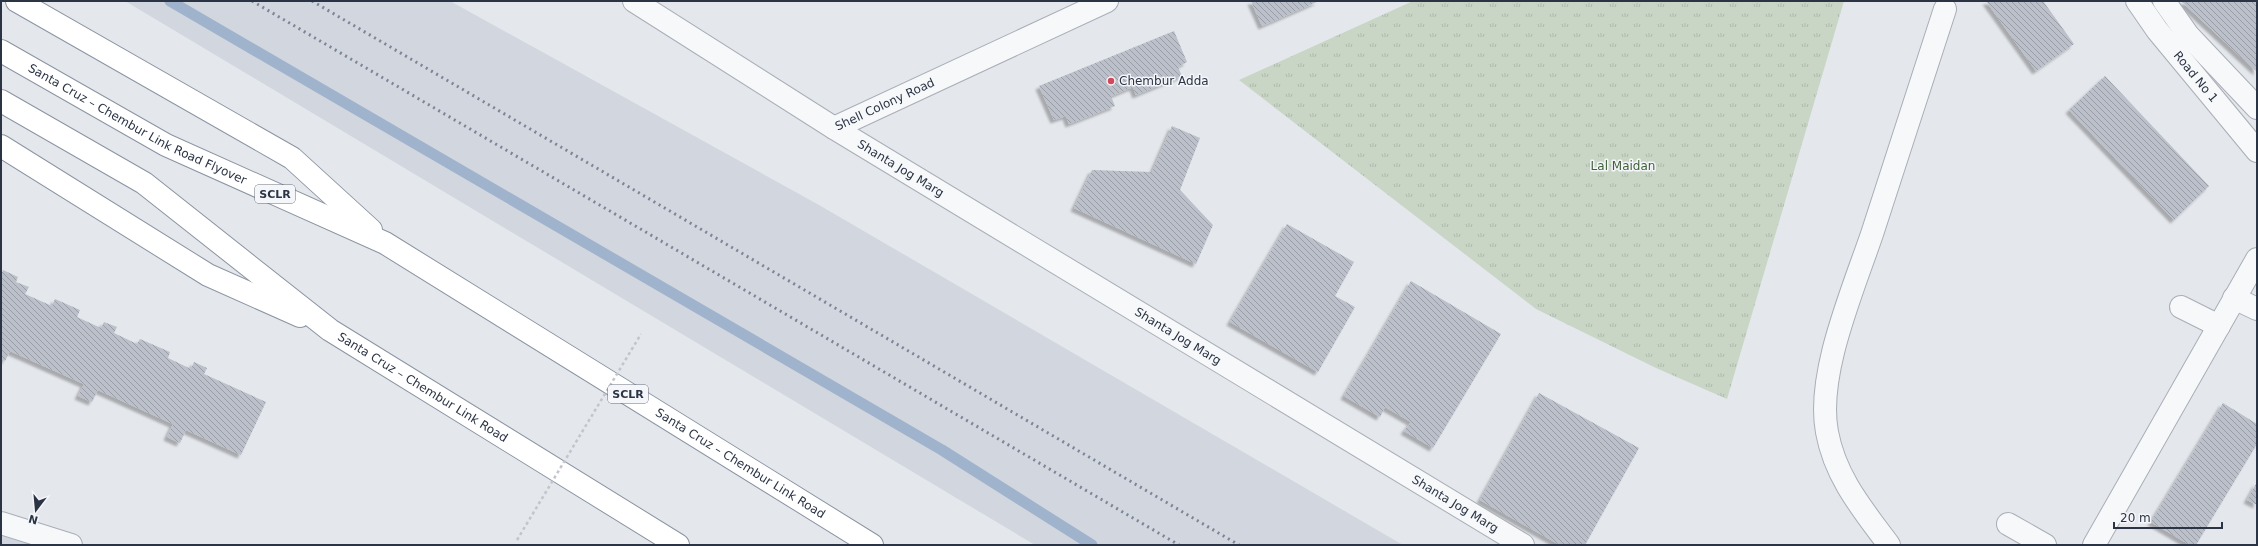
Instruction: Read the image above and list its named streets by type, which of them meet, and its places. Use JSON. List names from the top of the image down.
{
  "streets": {
    "highway": ["Santa Cruz – Chembur Link Road Flyover", "SCLR", "Santa Cruz – Chembur Link Road"],
    "street": ["Road No 1", "Shell Colony Road", "Shanta Jog Marg"]
  },
  "crossings": [
    ["Shell Colony Road", "Shanta Jog Marg"],
    ["Santa Cruz – Chembur Link Road Flyover", "Santa Cruz – Chembur Link Road"]
  ],
  "parks": ["Lal Maidan"],
  "places": ["Chembur Adda"],
  "scale_bar": "20 m",
  "north": "bottom"
}
